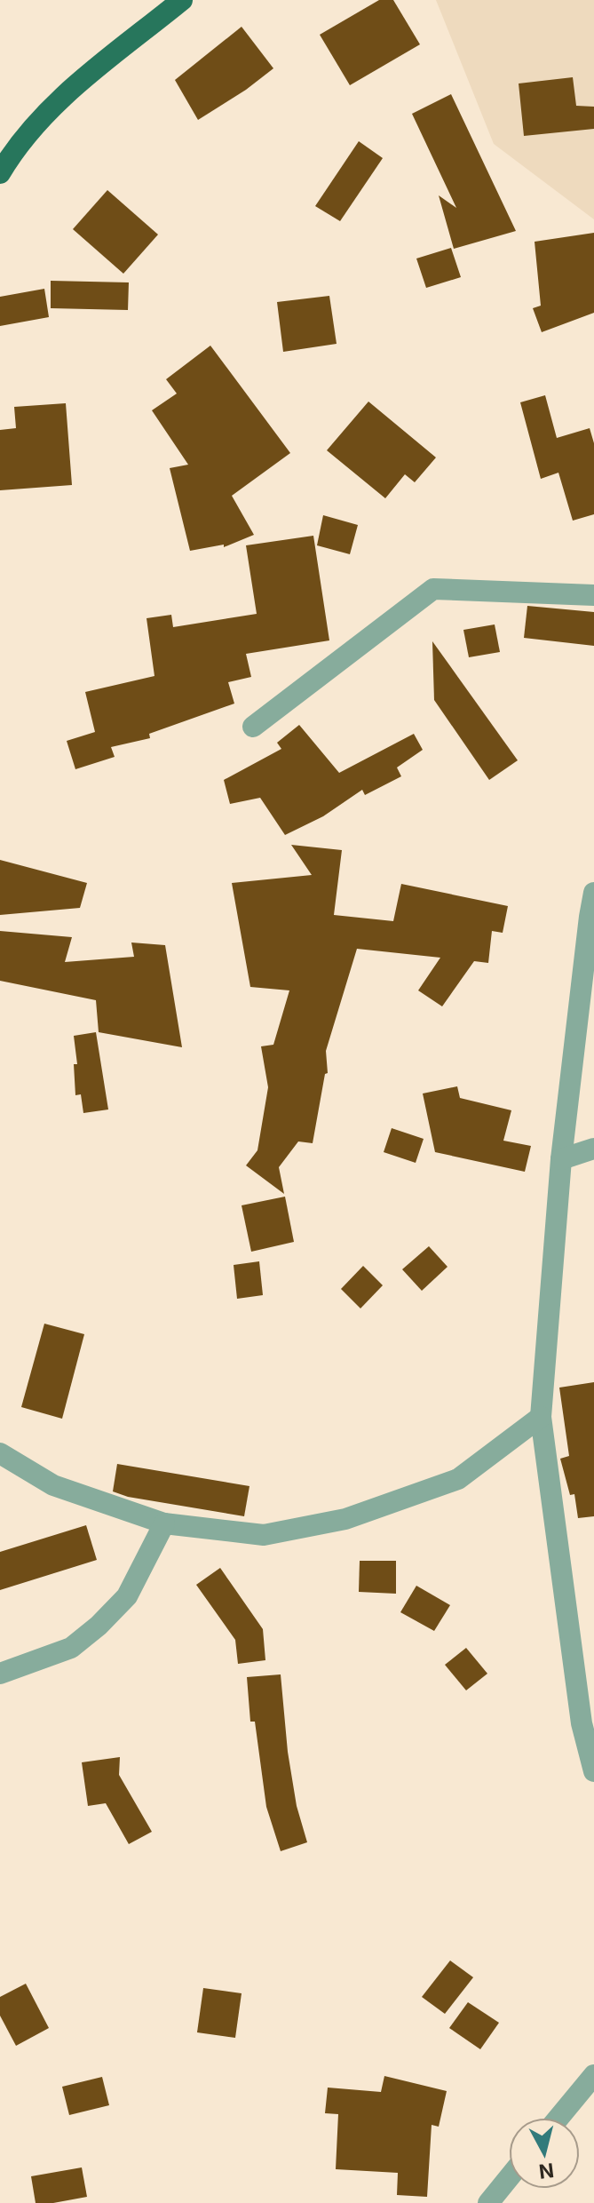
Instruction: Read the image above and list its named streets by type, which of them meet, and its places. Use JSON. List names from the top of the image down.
{
  "north": "bottom"
}
